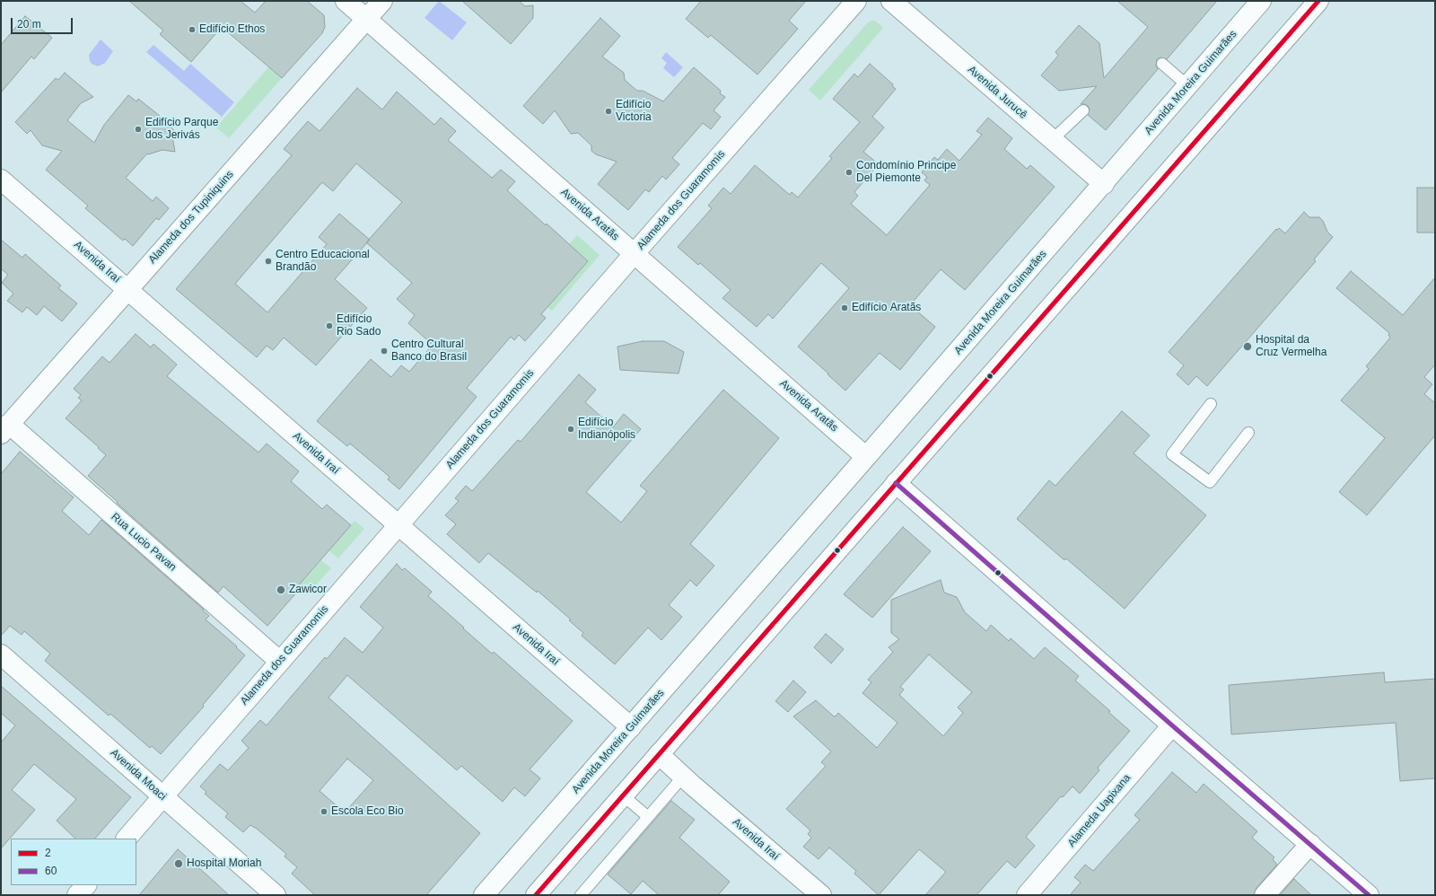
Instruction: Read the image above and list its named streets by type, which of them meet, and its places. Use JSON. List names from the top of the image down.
{
  "streets": {
    "main road": [
      "Avenida Moreira Guimarães",
      "Avenida Jurucê",
      "Alameda dos Guaramomis",
      "Avenida Aratãs",
      "Alameda dos Tupiniquins",
      "Avenida Iraí",
      "Rua Lucio Pavan",
      "Avenida Moaci",
      "Alameda Uapixana"
    ]
  },
  "crossings": [
    ["Avenida Moreira Guimarães", "Avenida Jurucê"],
    ["Avenida Moreira Guimarães", "Avenida Aratãs"],
    ["Avenida Moreira Guimarães", "Avenida Iraí"],
    ["Alameda dos Guaramomis", "Avenida Aratãs"],
    ["Alameda dos Guaramomis", "Avenida Iraí"],
    ["Alameda dos Guaramomis", "Rua Lucio Pavan"],
    ["Alameda dos Guaramomis", "Avenida Moaci"],
    ["Avenida Aratãs", "Alameda dos Tupiniquins"],
    ["Alameda dos Tupiniquins", "Avenida Iraí"],
    ["Alameda dos Tupiniquins", "Rua Lucio Pavan"]
  ],
  "places": [
    "Edifício Ethos",
    "Edifício Victoria",
    "Edifício Parque dos Jerivás",
    "Condomínio Principe Del Piemonte",
    "Centro Educacional Brandão",
    "Edifício Aratãs",
    "Edifício Rio Sado",
    "Hospital da Cruz Vermelha",
    "Centro Cultural Banco do Brasil",
    "Edifício Indianópolis",
    "Zawicor",
    "Escola Eco Bio",
    "Hospital Moriah"
  ],
  "lines": ["transit line 2", "transit line 60"],
  "legend": ["2", "60"],
  "scale_bar": "20 m"
}
